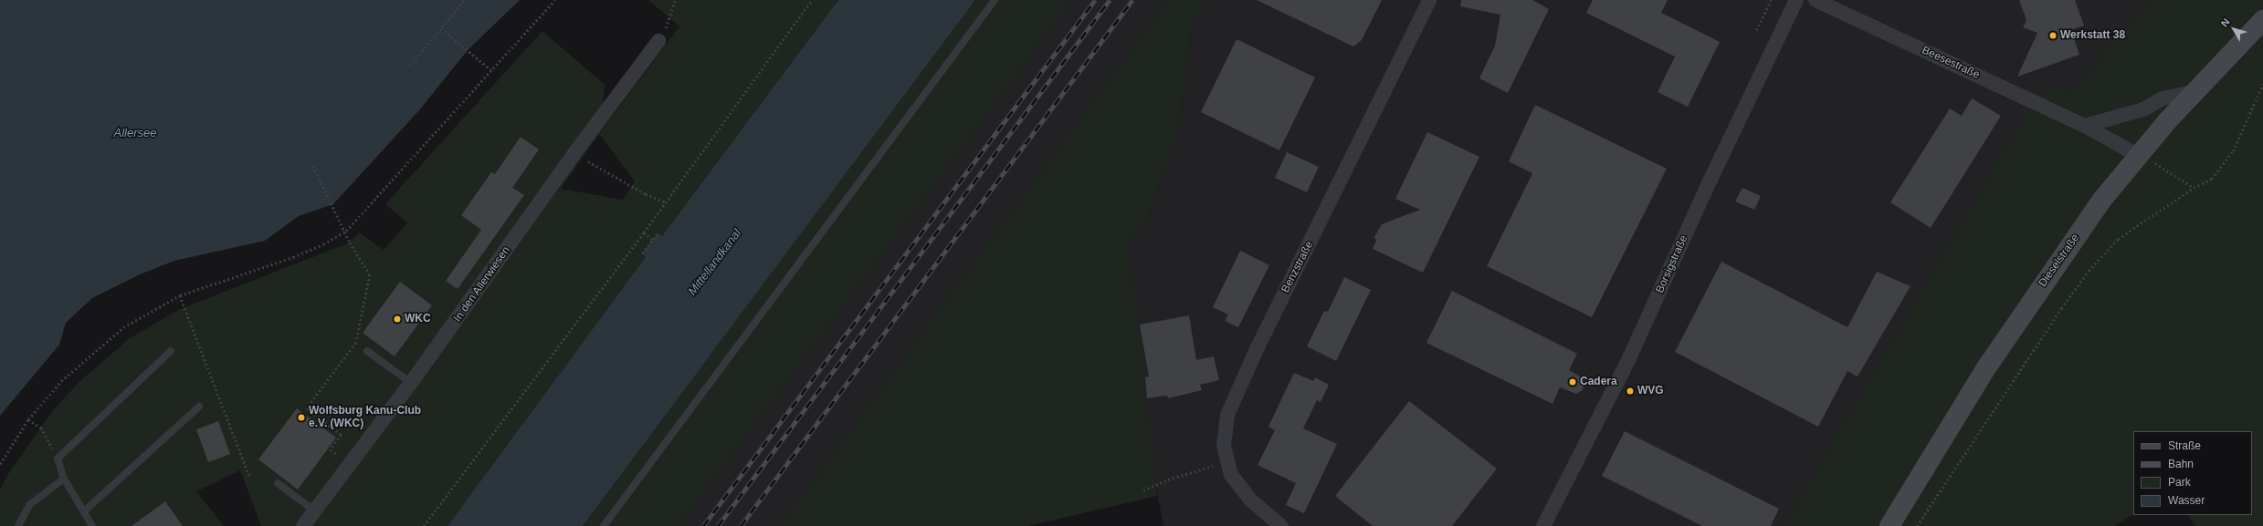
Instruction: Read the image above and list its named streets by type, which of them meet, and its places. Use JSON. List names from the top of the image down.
{
  "streets": {
    "main road": ["Dieselstraße"],
    "street": [
      "Beesestraße",
      "Borsigstraße",
      "Benzstraße",
      "In den Allerwiesen"
    ]
  },
  "crossings": [
    ["Beesestraße", "Dieselstraße"]
  ],
  "water": ["Allersee", "Mittellandkanal"],
  "places": [
    "Werkstatt 38",
    "WKC",
    "Cadera",
    "WVG",
    "Wolfsburg Kanu-Club e.V. (WKC)"
  ],
  "legend": [
    "Straße",
    "Bahn",
    "Park",
    "Wasser"
  ],
  "north": "top left"
}
